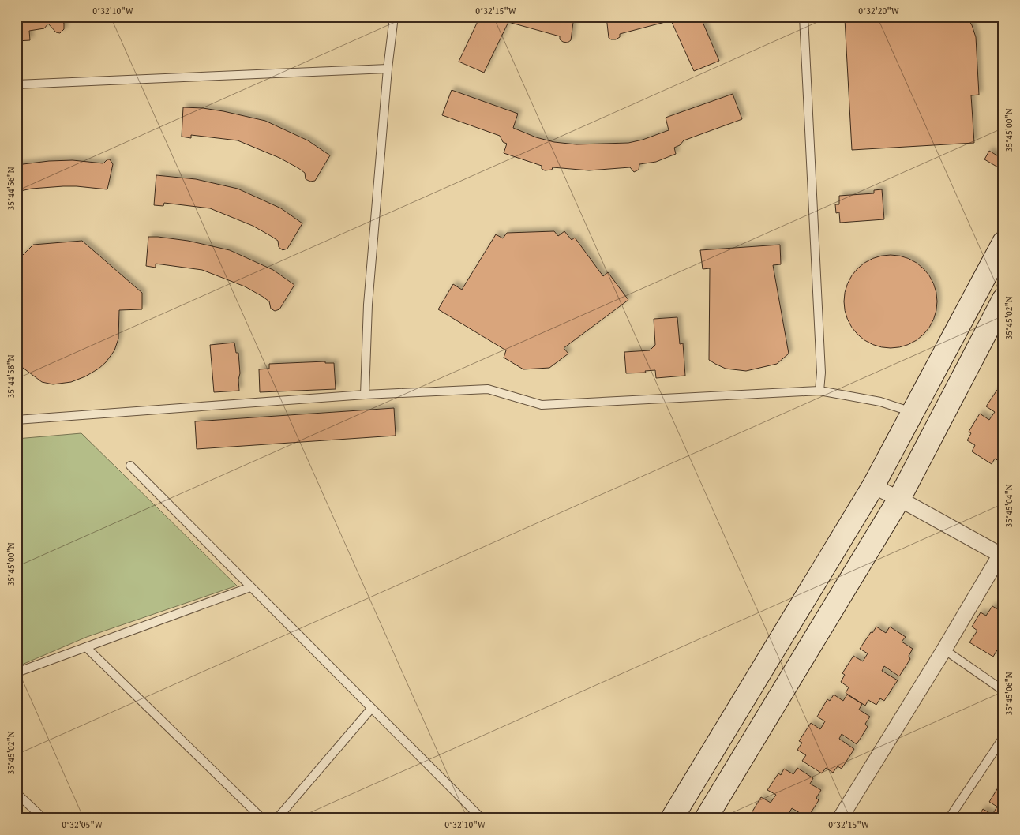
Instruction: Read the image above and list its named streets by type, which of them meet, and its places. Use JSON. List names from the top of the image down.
{
  "coordinates": [
    "0°32'10\"W",
    "0°32'15\"W",
    "0°32'20\"W",
    "35°45'00\"N",
    "35°44'56\"N",
    "35°45'02\"N",
    "35°44'58\"N",
    "35°45'04\"N",
    "35°45'06\"N",
    "0°32'05\"W"
  ]
}
